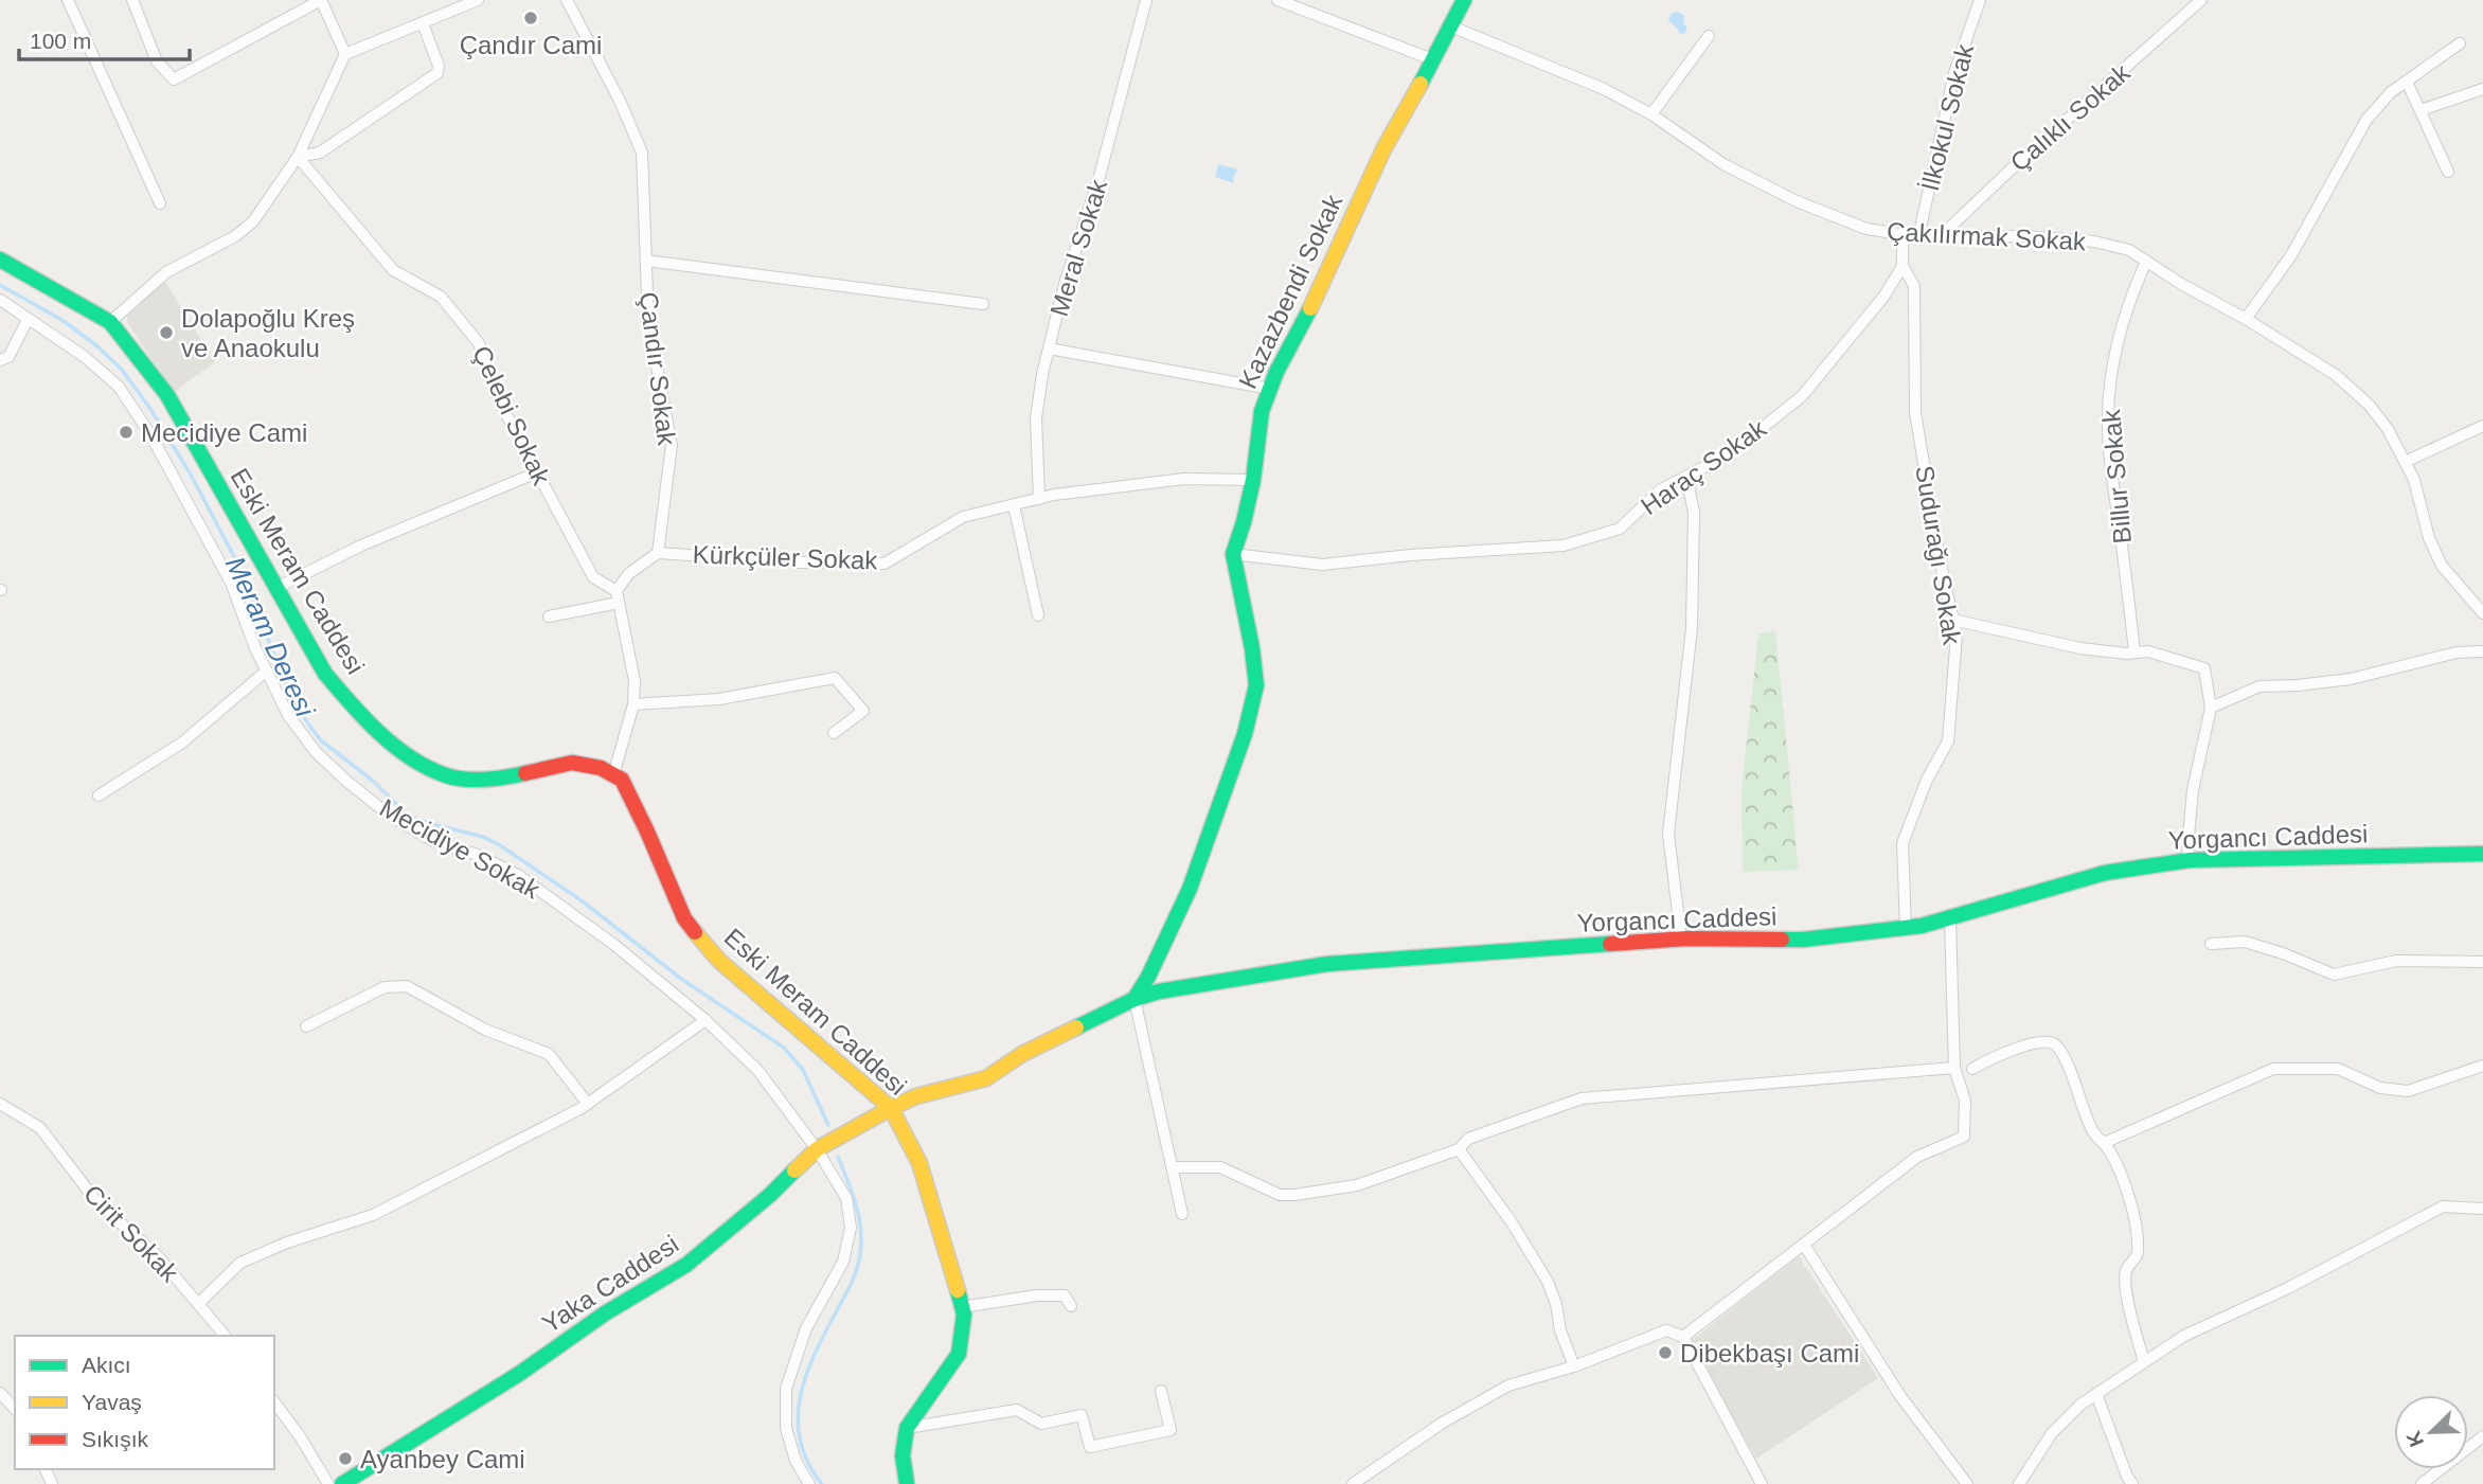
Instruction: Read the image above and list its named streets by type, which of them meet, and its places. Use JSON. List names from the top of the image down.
{
  "streets": {
    "street": [
      "İlkokul Sokak",
      "Çalıklı Sokak",
      "Çakılırmak Sokak",
      "Meral Sokak",
      "Kazazbendi Sokak",
      "Çandır Sokak",
      "Çelebi Sokak",
      "Haraç Sokak",
      "Billur Sokak",
      "Sudurağı Sokak",
      "Kürkçüler Sokak",
      "Eski Meram Caddesi",
      "Yorgancı Caddesi",
      "Mecidiye Sokak",
      "Cirit Sokak",
      "Yaka Caddesi"
    ]
  },
  "crossings": [
    ["İlkokul Sokak", "Çakılırmak Sokak"],
    ["Çalıklı Sokak", "Çakılırmak Sokak"],
    ["Çakılırmak Sokak", "Kazazbendi Sokak"],
    ["Çakılırmak Sokak", "Billur Sokak"],
    ["Meral Sokak", "Kürkçüler Sokak"],
    ["Kazazbendi Sokak", "Haraç Sokak"],
    ["Kazazbendi Sokak", "Kürkçüler Sokak"],
    ["Kazazbendi Sokak", "Yorgancı Caddesi"],
    ["Çandır Sokak", "Kürkçüler Sokak"],
    ["Haraç Sokak", "Sudurağı Sokak"],
    ["Sudurağı Sokak", "Yorgancı Caddesi"],
    ["Eski Meram Caddesi", "Yorgancı Caddesi"],
    ["Eski Meram Caddesi", "Yaka Caddesi"],
    ["Yorgancı Caddesi", "Yaka Caddesi"],
    ["Mecidiye Sokak", "Yaka Caddesi"]
  ],
  "water": ["Meram Deresi"],
  "places": [
    "Çandır Cami",
    "Dolapoğlu Kreş ve Anaokulu",
    "Mecidiye Cami",
    "Dibekbaşı Cami",
    "Ayanbey Cami"
  ],
  "legend": ["Akıcı", "Yavaş", "Sıkışık"],
  "scale_bar": "100 m",
  "north": "bottom left"
}
